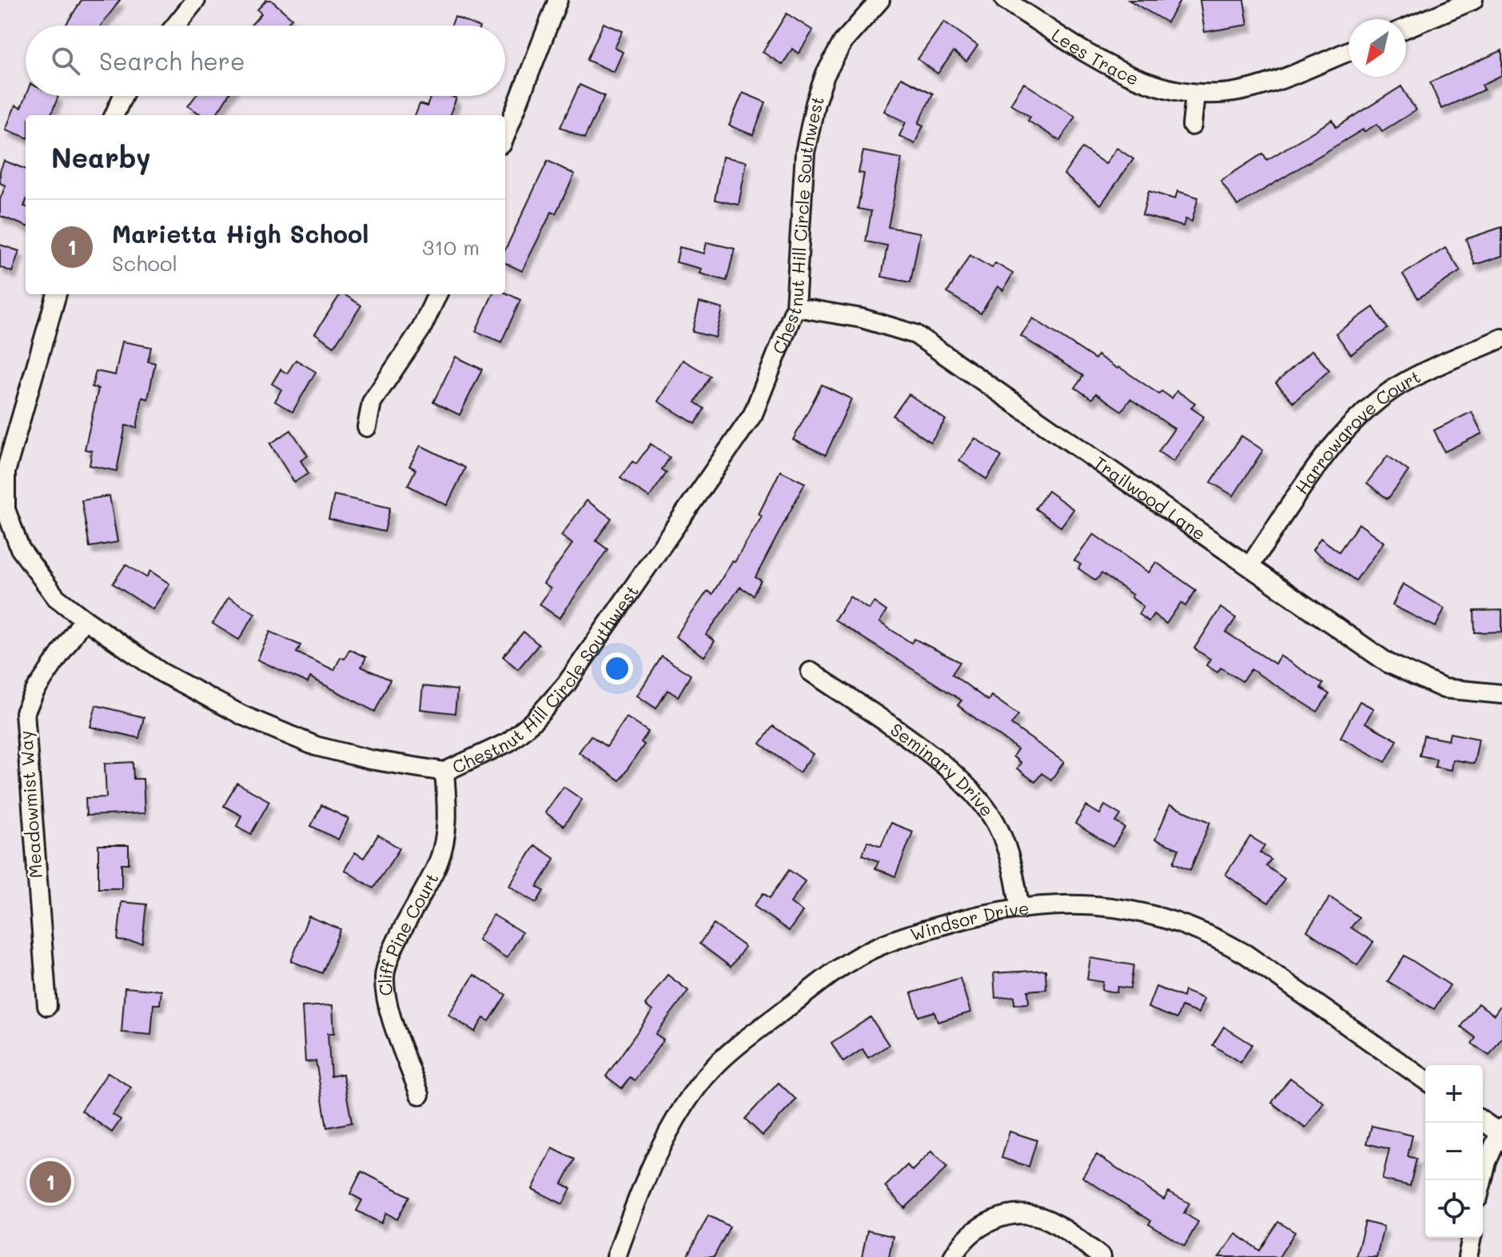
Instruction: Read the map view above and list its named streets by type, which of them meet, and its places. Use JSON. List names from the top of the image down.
{
  "streets": {
    "street": [
      "Lees Trace",
      "Chestnut Hill Circle Southwest",
      "Harrowgrove Court",
      "Trailwood Lane",
      "Seminary Drive",
      "Meadowmist Way",
      "Windsor Drive",
      "Cliff Pine Court"
    ]
  },
  "crossings": [
    ["Chestnut Hill Circle Southwest", "Trailwood Lane"],
    ["Chestnut Hill Circle Southwest", "Meadowmist Way"],
    ["Chestnut Hill Circle Southwest", "Cliff Pine Court"],
    ["Harrowgrove Court", "Trailwood Lane"],
    ["Seminary Drive", "Windsor Drive"]
  ],
  "north": "bottom left",
  "page": {
    "search": "Search here",
    "heading": "Nearby",
    "list": [
      {
        "mark": "1",
        "name": "Marietta High School",
        "note": "School",
        "value": "310 m"
      }
    ],
    "map_buttons": ["+", "−"],
    "pins": "1"
  }
}
